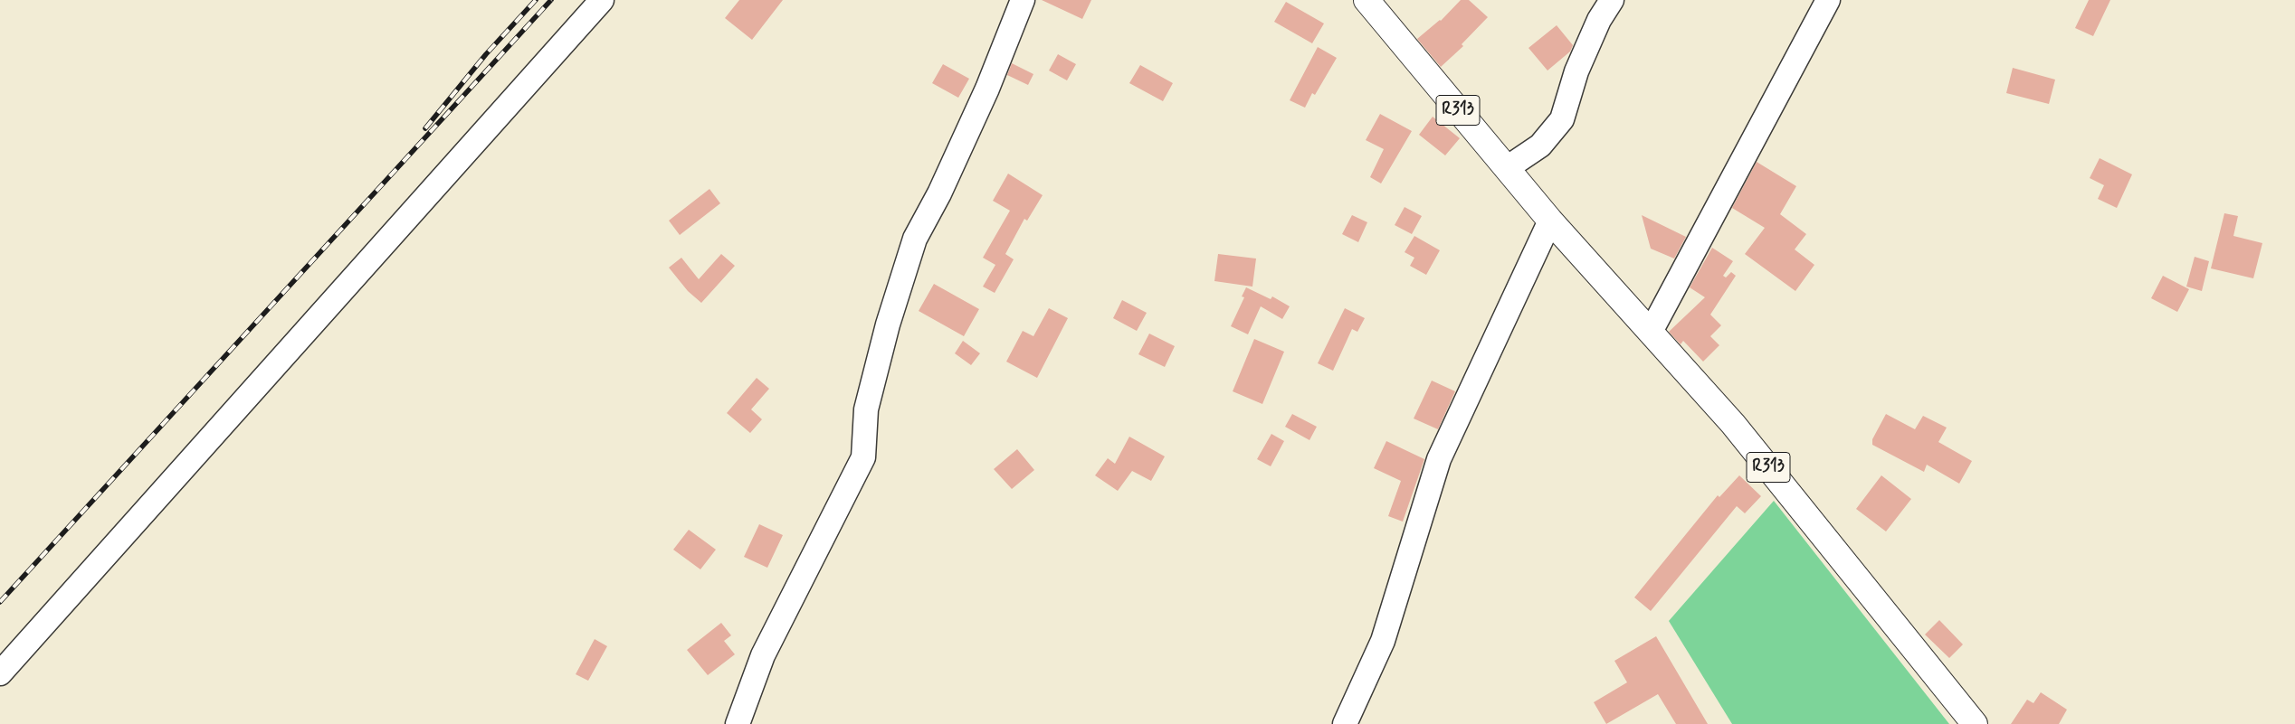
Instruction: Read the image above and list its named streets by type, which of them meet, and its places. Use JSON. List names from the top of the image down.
{
  "streets": {
    "main road": ["R313"]
  }
}
